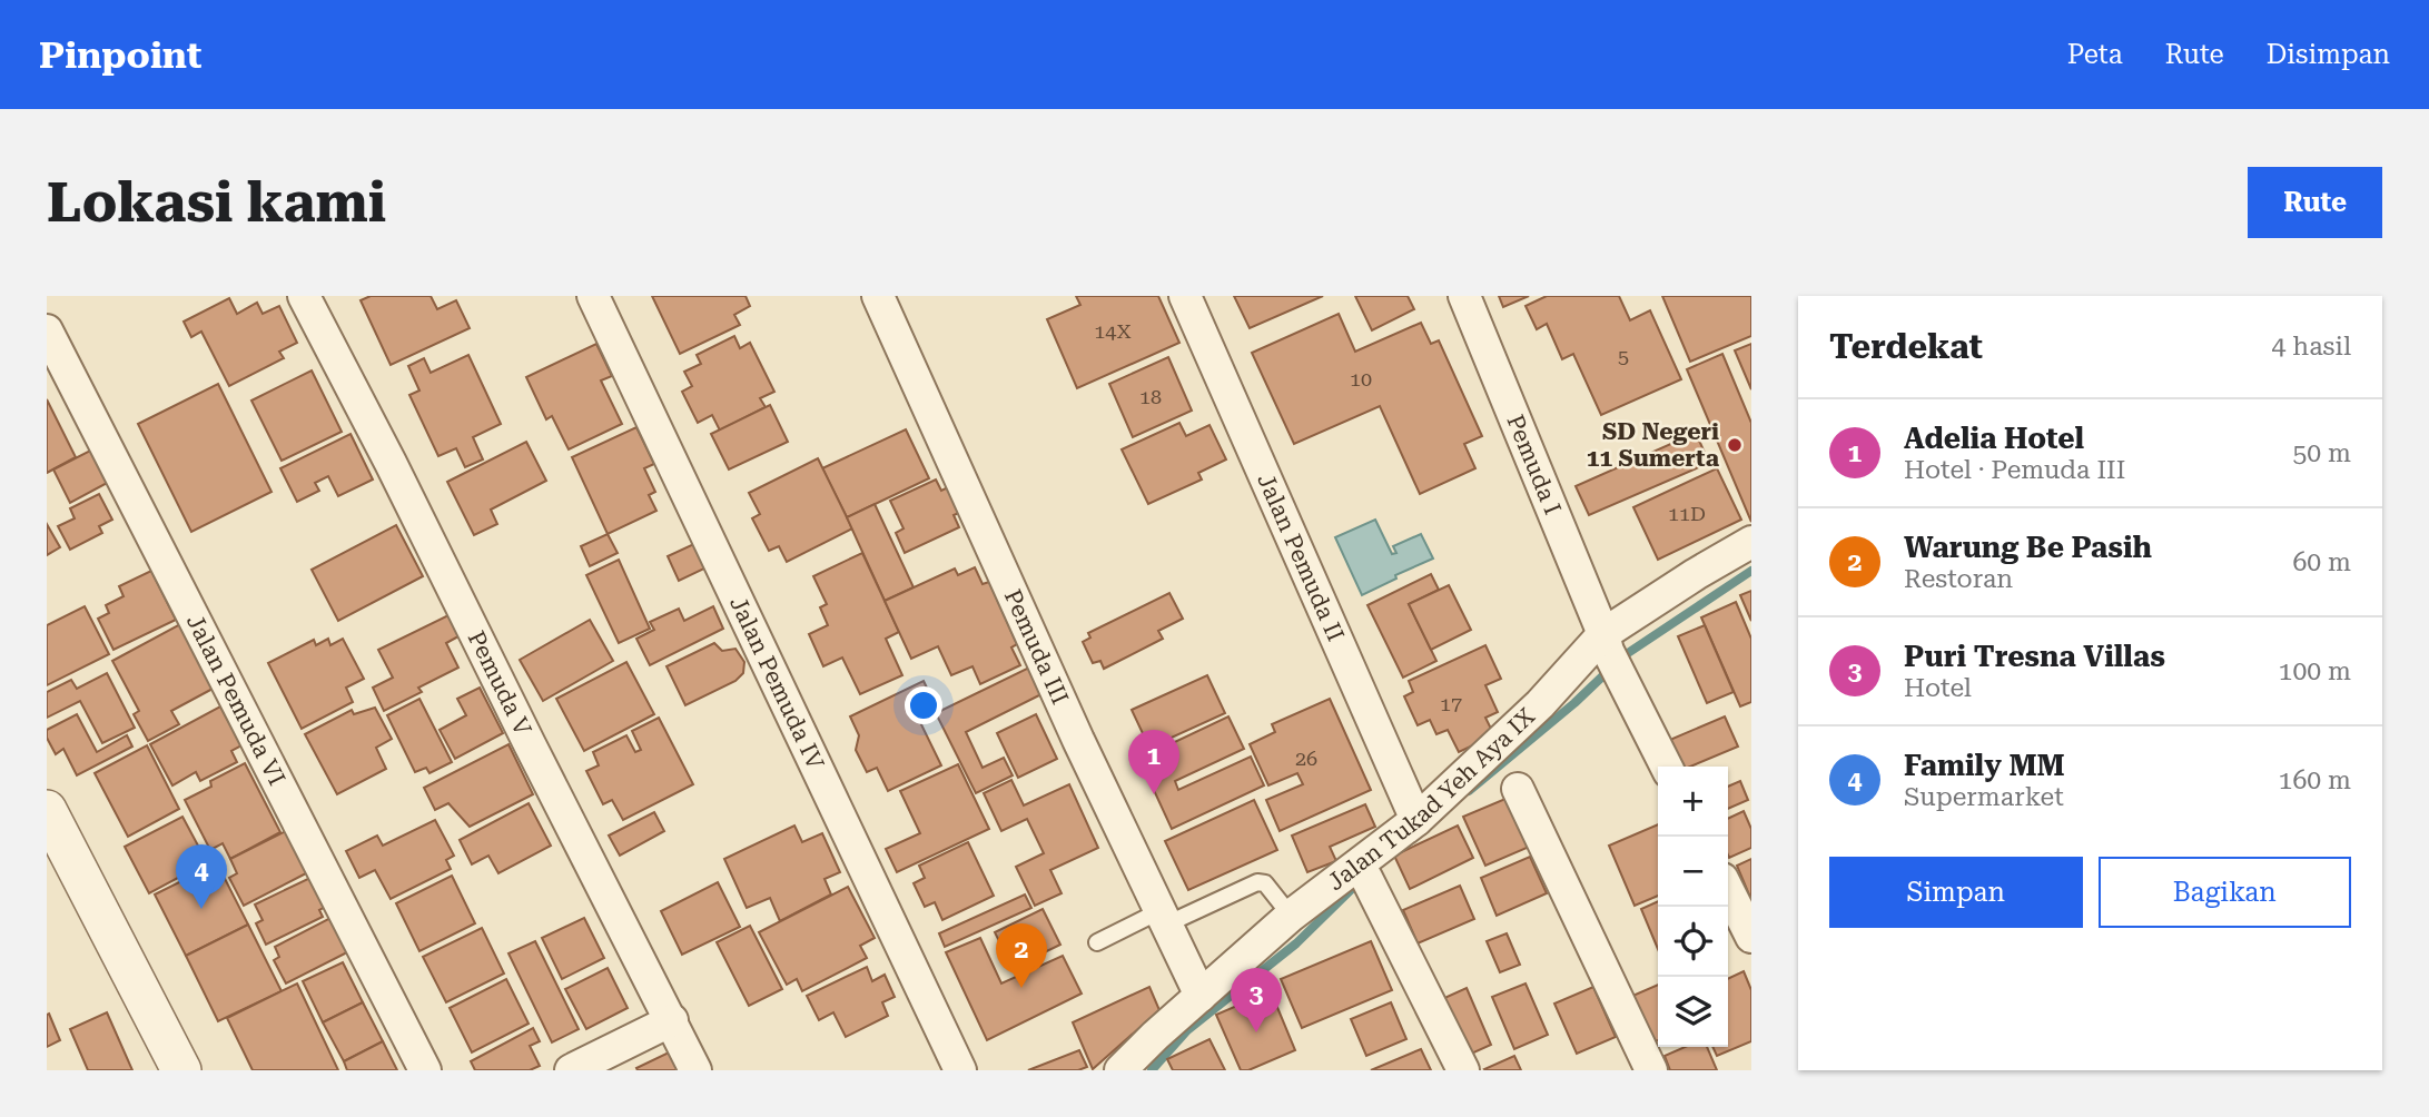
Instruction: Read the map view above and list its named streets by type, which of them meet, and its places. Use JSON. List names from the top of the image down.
{
  "streets": {
    "street": [
      "Pemuda I",
      "Jalan Pemuda II",
      "Pemuda III",
      "Pemuda V",
      "Jalan Pemuda IV",
      "Jalan Pemuda VI",
      "Jalan Tukad Yeh Aya IX"
    ]
  },
  "crossings": [
    ["Pemuda I", "Jalan Tukad Yeh Aya IX"],
    ["Jalan Pemuda II", "Jalan Tukad Yeh Aya IX"],
    ["Pemuda III", "Jalan Tukad Yeh Aya IX"]
  ],
  "places": ["SD Negeri 11 Sumerta"],
  "house_numbers": [
    "14X",
    "5",
    "10",
    "18",
    "11D",
    "17",
    "26"
  ],
  "page": {
    "header": "Pinpoint",
    "nav": ["Peta", "Rute", "Disimpan"],
    "buttons": [
      "Rute",
      ["Simpan", "Bagikan"]
    ],
    "title": "Lokasi kami",
    "heading": ["Terdekat", "4 hasil"],
    "list": [
      {
        "mark": "1",
        "name": "Adelia Hotel",
        "note": "Hotel · Pemuda III",
        "value": "50 m"
      },
      {
        "mark": "2",
        "name": "Warung Be Pasih",
        "note": "Restoran",
        "value": "60 m"
      },
      {
        "mark": "3",
        "name": "Puri Tresna Villas",
        "note": "Hotel",
        "value": "100 m"
      },
      {
        "mark": "4",
        "name": "Family MM",
        "note": "Supermarket",
        "value": "160 m"
      }
    ],
    "pins": [
      "1",
      "4",
      "2",
      "3"
    ],
    "map_buttons": ["+", "−"]
  }
}
